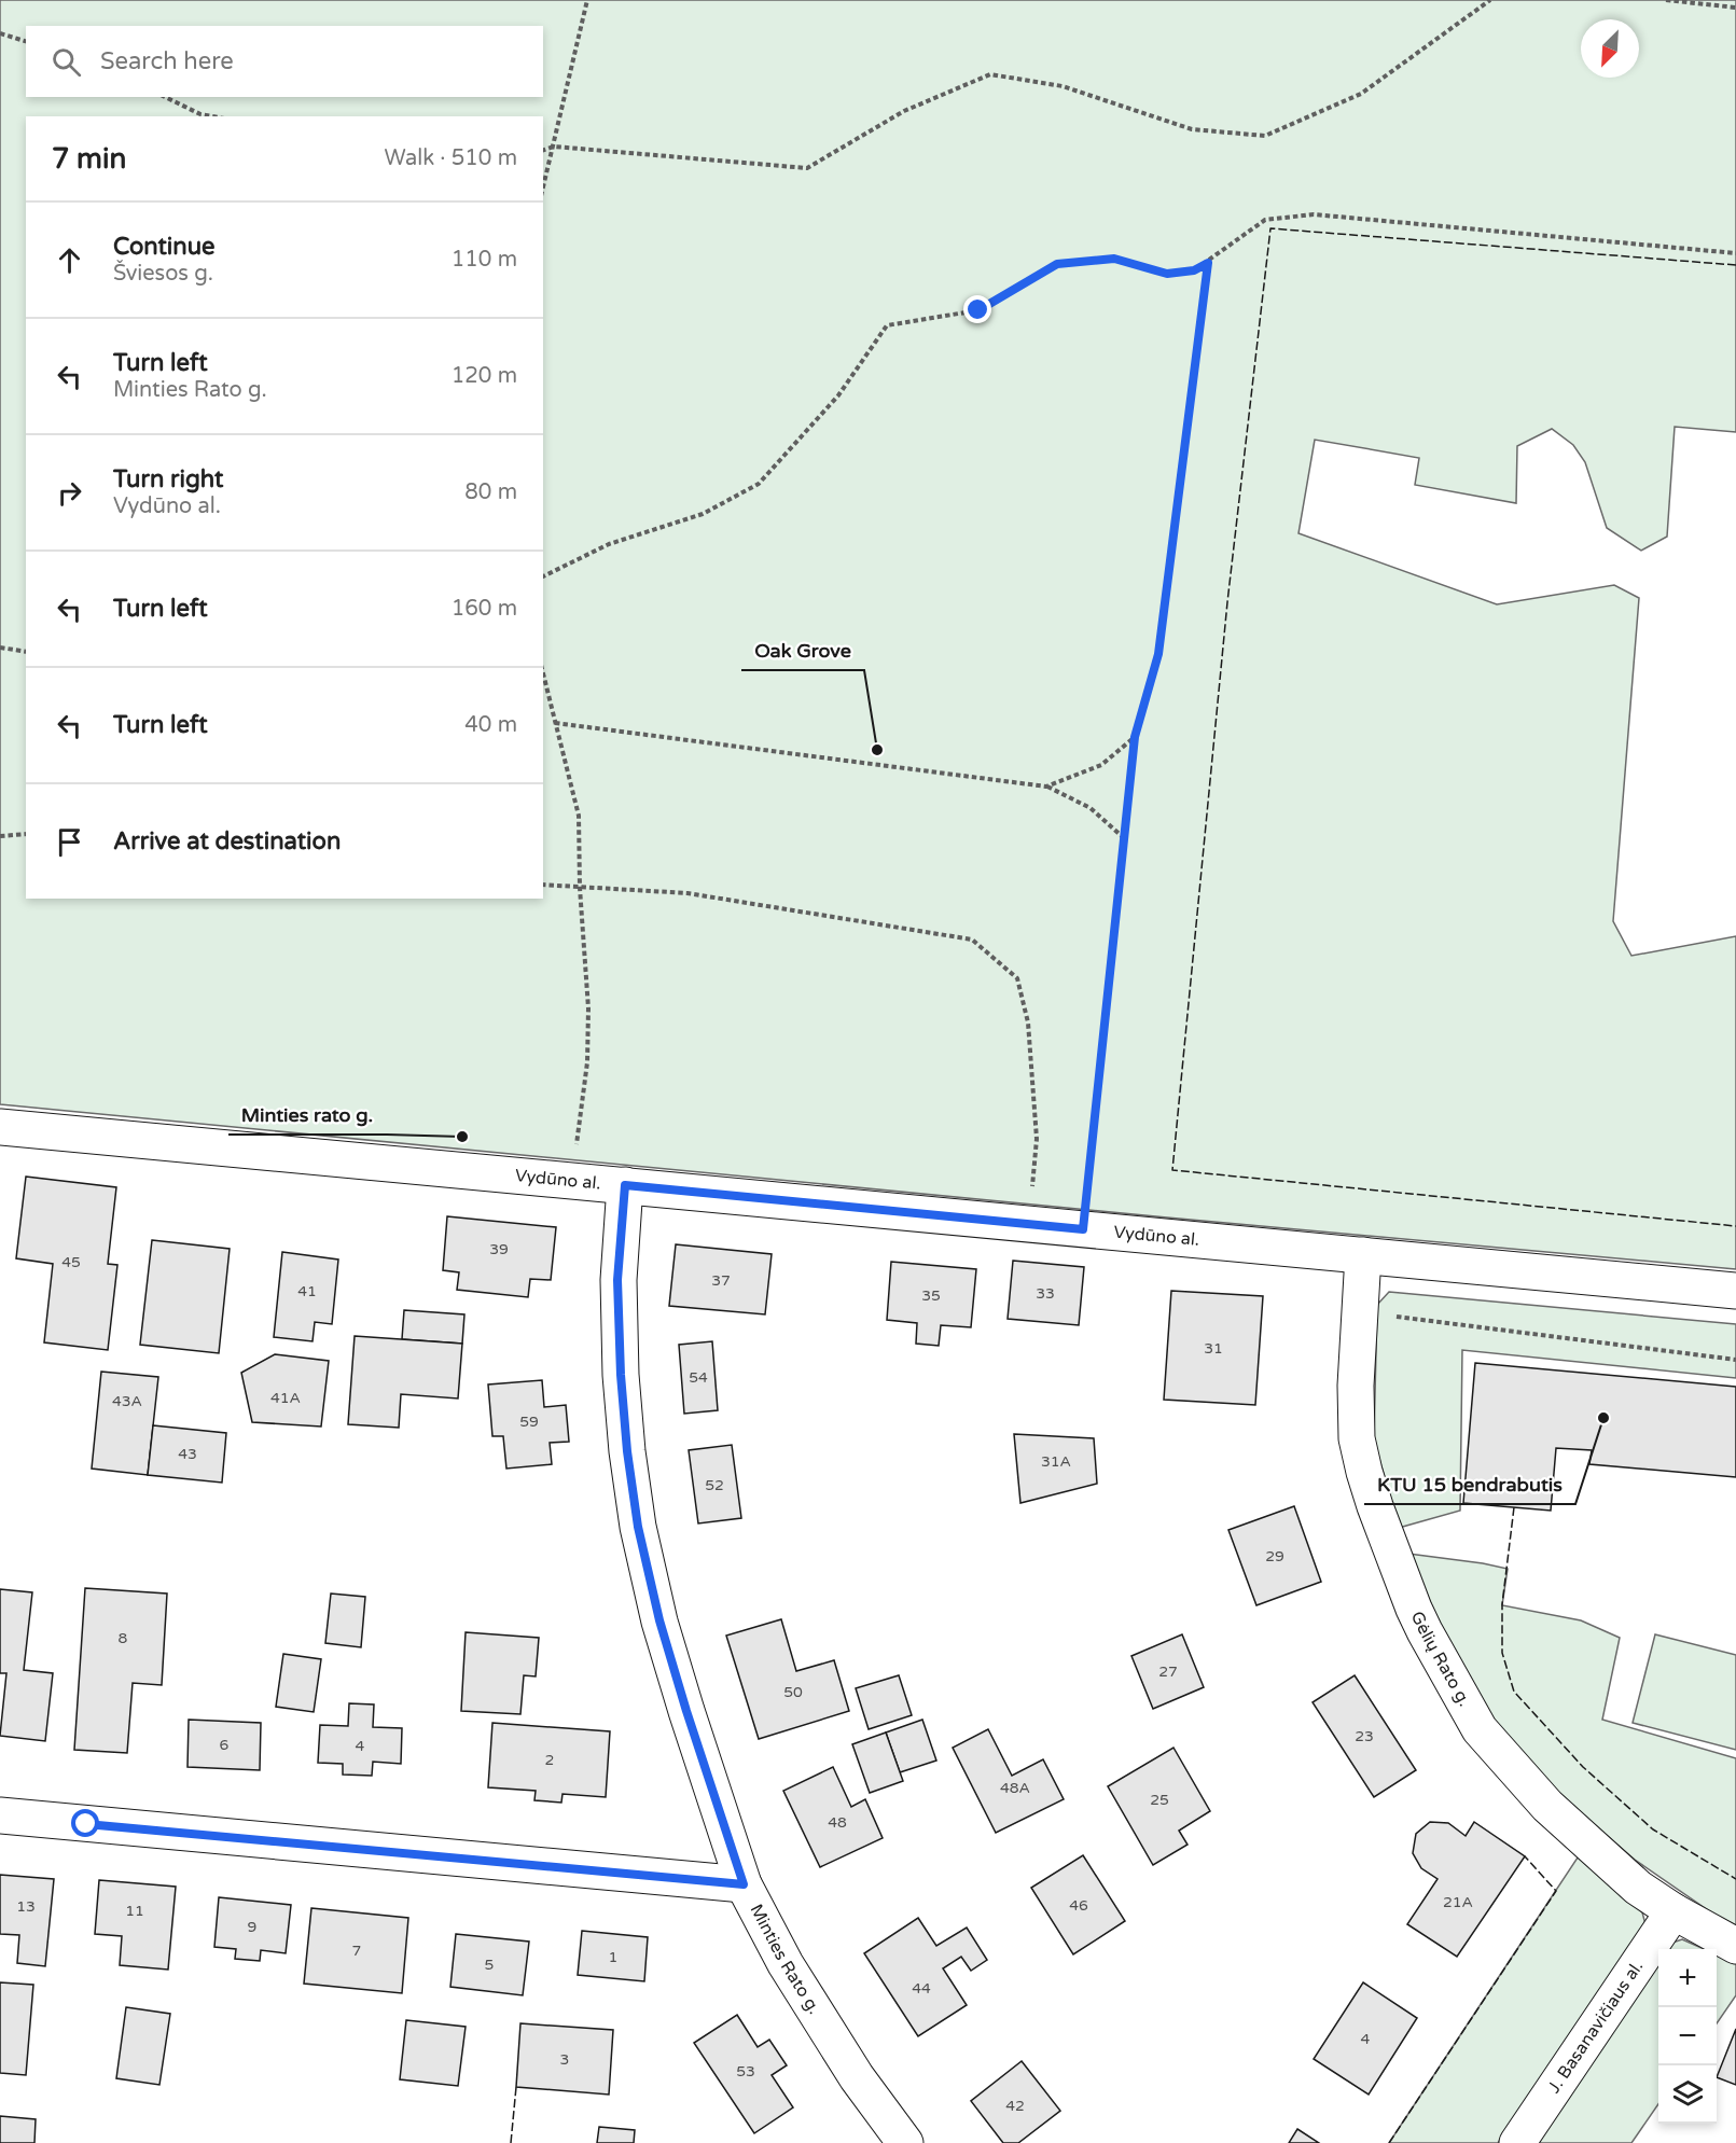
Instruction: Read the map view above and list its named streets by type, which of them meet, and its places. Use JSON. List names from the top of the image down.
{
  "streets": {
    "street": [
      "Vydūno al.",
      "Gėlių Rato g.",
      "Minties Rato g.",
      "J. Basanavičiaus al."
    ]
  },
  "crossings": [
    ["Vydūno al.", "Gėlių Rato g."],
    ["Vydūno al.", "Minties Rato g."],
    ["Gėlių Rato g.", "J. Basanavičiaus al."]
  ],
  "places": ["Oak Grove", "Minties rato g.", "KTU 15 bendrabutis"],
  "house_numbers": [
    "39",
    "45",
    "37",
    "41",
    "33",
    "35",
    "31",
    "54",
    "41A",
    "43A",
    "59",
    "43",
    "31A",
    "52",
    "29",
    "8",
    "27",
    "50",
    "23",
    "6",
    "4",
    "2",
    "48A",
    "25",
    "48",
    "21A",
    "46",
    "13",
    "11",
    "9",
    "7",
    "1",
    "5",
    "44",
    "4",
    "3",
    "53",
    "42"
  ],
  "north": "bottom left",
  "page": {
    "search": "Search here",
    "heading": ["7 min", "Walk · 510 m"],
    "list": [
      ["Continue", "Šviesos g.", "110 m"],
      ["Turn left", "Minties Rato g.", "120 m"],
      ["Turn right", "Vydūno al.", "80 m"],
      ["Turn left", "160 m"],
      ["Turn left", "40 m"],
      "Arrive at destination"
    ],
    "map_buttons": ["+", "−"]
  }
}
